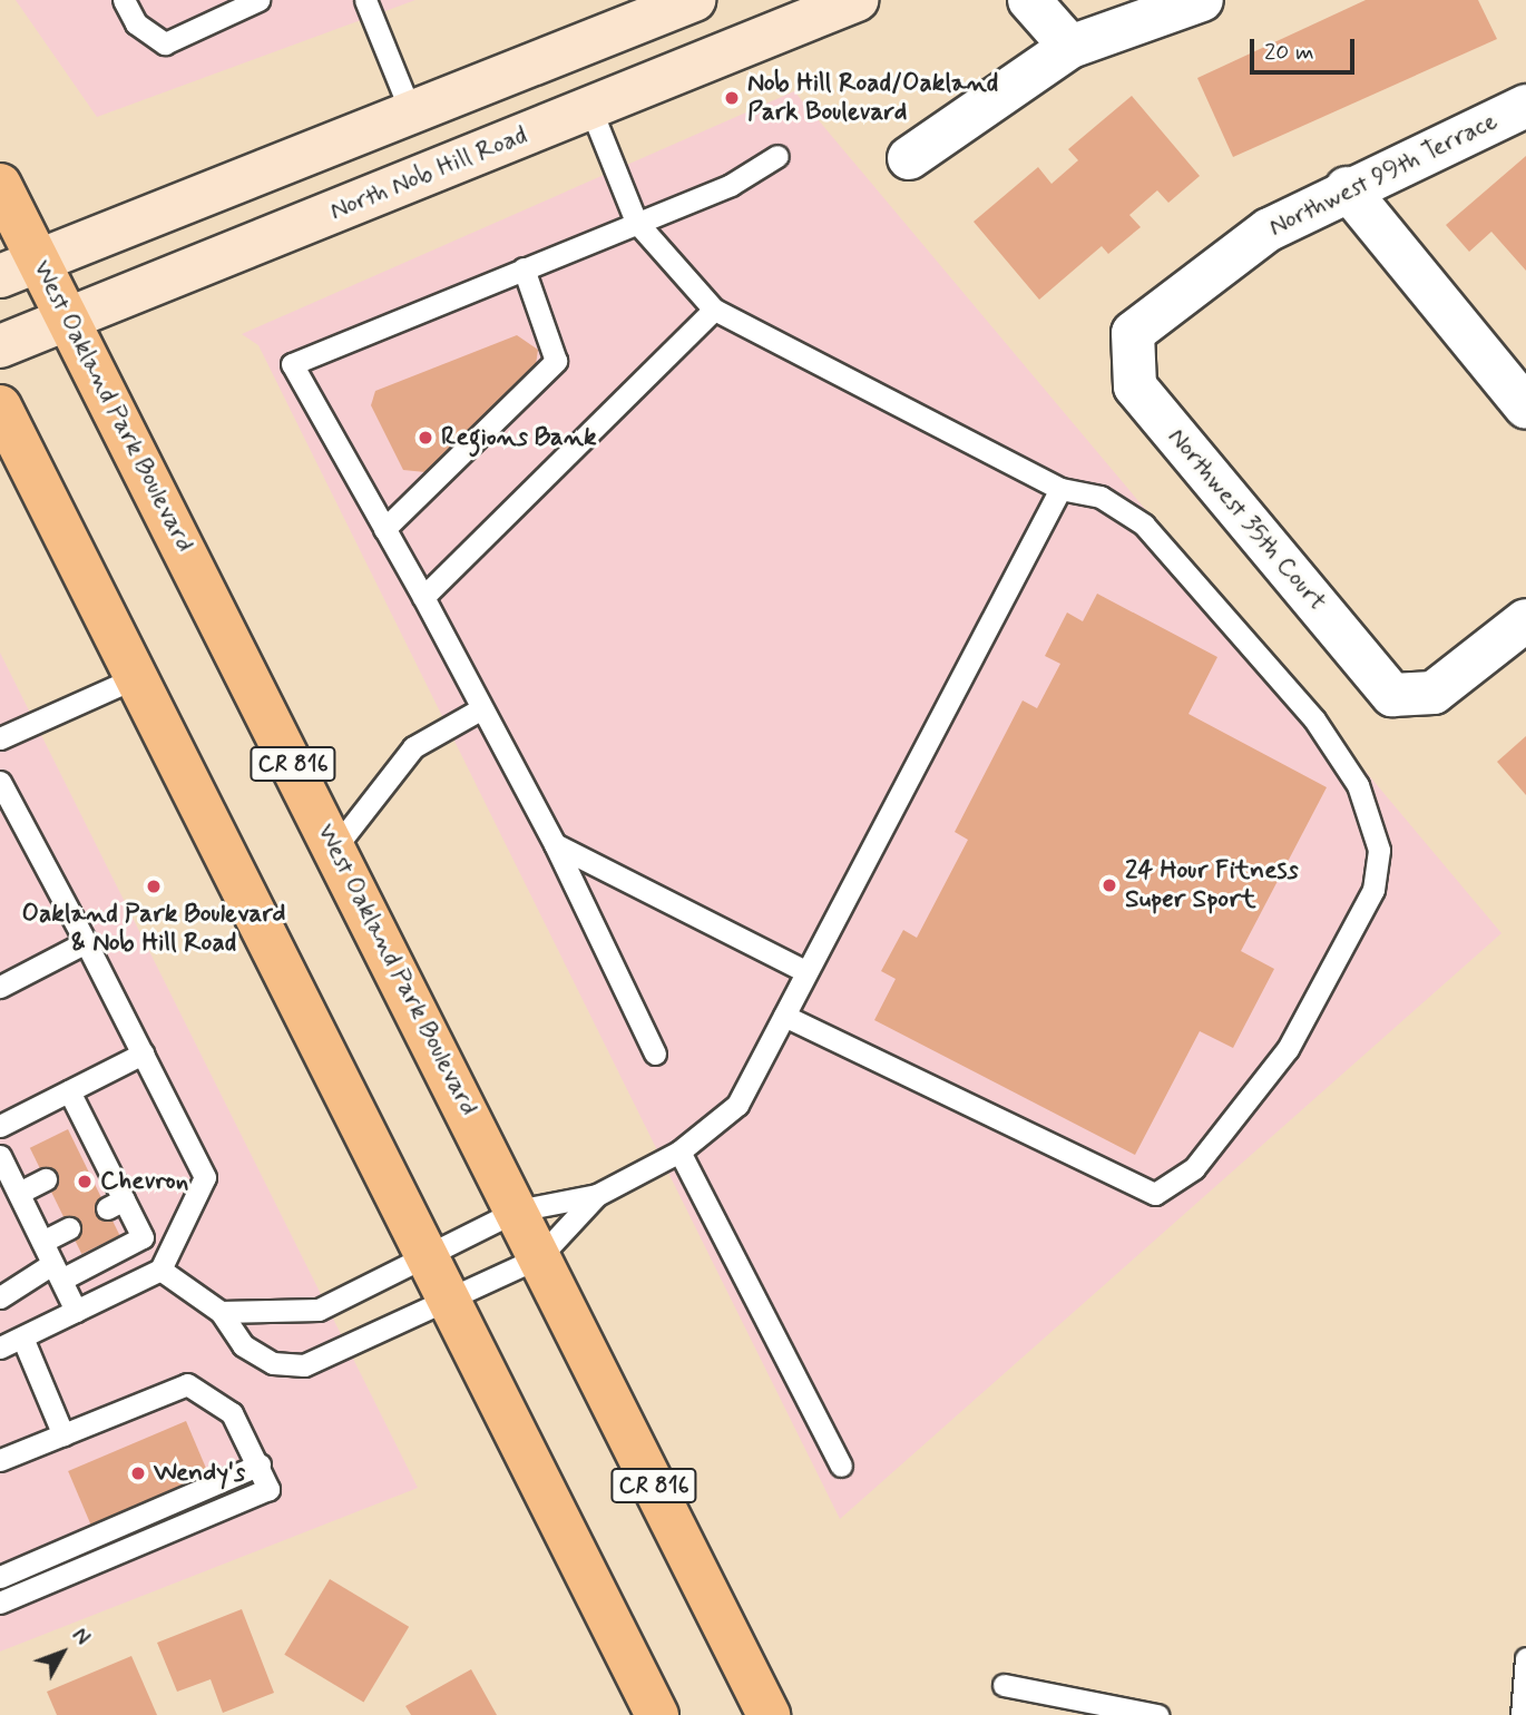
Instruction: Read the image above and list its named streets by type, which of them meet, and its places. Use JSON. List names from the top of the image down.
{
  "streets": {
    "main road": ["North Nob Hill Road", "West Oakland Park Boulevard", "CR 816"],
    "street": ["Northwest 99th Terrace", "Northwest 35th Court"]
  },
  "crossings": [
    ["North Nob Hill Road", "West Oakland Park Boulevard"],
    ["Northwest 99th Terrace", "Northwest 35th Court"]
  ],
  "places": [
    "Nob Hill Road/Oakland Park Boulevard",
    "Regions Bank",
    "24 Hour Fitness Super Sport",
    "Oakland Park Boulevard & Nob Hill Road",
    "Chevron",
    "Wendy's"
  ],
  "scale_bar": "20 m",
  "north": "top right"
}
